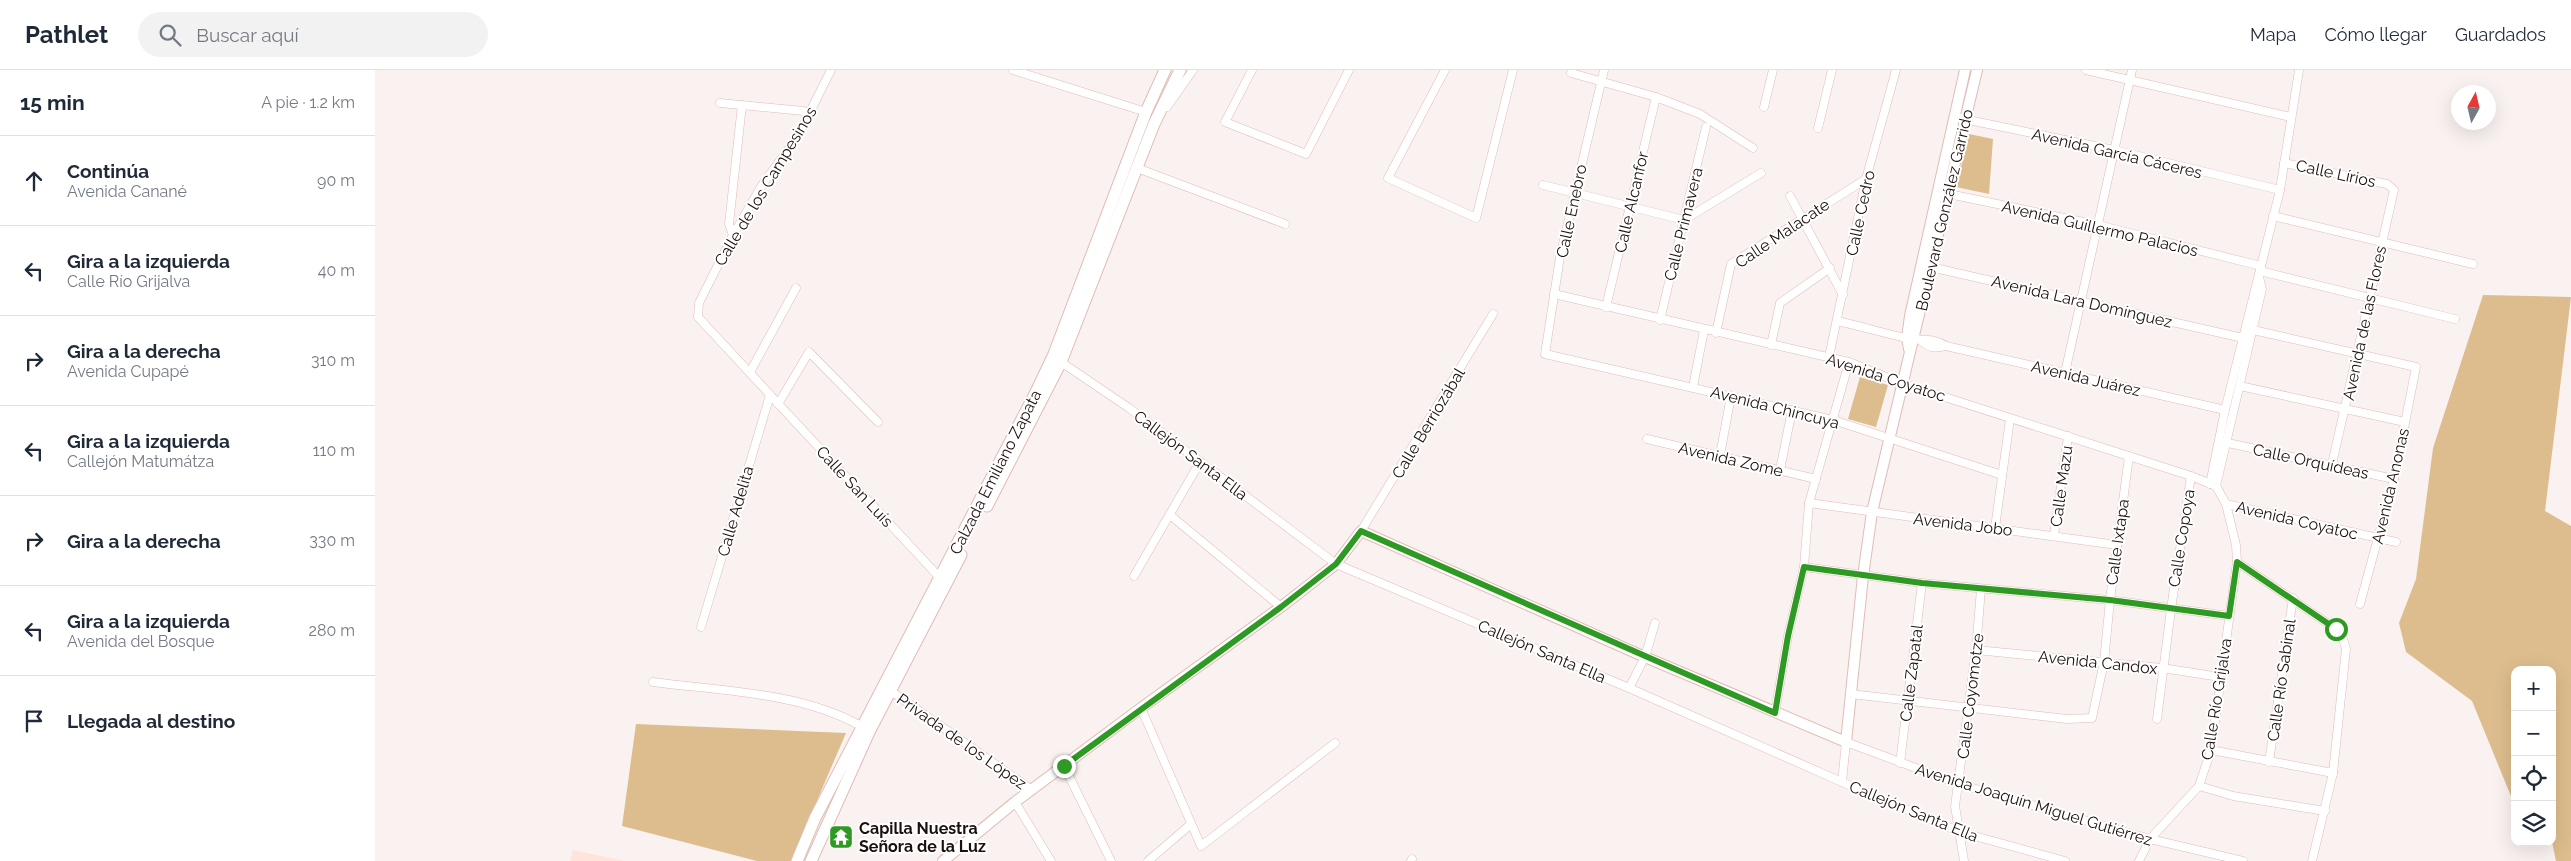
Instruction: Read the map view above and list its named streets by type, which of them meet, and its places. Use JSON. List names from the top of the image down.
{
  "streets": {
    "main road": ["Calzada Emiliano Zapata"],
    "street": [
      "Avenida García Cáceres",
      "Calle Lírios",
      "Calle de los Campesinos",
      "Calle Alcanfor",
      "Boulevard González Garrido",
      "Calle Enebro",
      "Calle Cedro",
      "Calle Primavera",
      "Avenida Guillermo Palacios",
      "Calle Malacate",
      "Avenida Lara Domínguez",
      "Avenida de las Flores",
      "Avenida Coyatoc",
      "Avenida Juárez",
      "Avenida Chincuya",
      "Calle Berriozábal",
      "Callejón Santa Ella",
      "Avenida Zome",
      "Calle Orquídeas",
      "Calle San Luís",
      "Calle Mazu",
      "Avenida Anonas",
      "Calle Adelita",
      "Avenida Jobo",
      "Calle Copoya",
      "Calle Ixtapa",
      "Avenida Candox",
      "Calle Zapatal",
      "Calle Río Sabinal",
      "Calle Coyomotze",
      "Calle Río Grijalva",
      "Privada de los López",
      "Avenida Joaquín Miguel Gutiérrez"
    ]
  },
  "crossings": [
    ["Avenida García Cáceres", "Boulevard González Garrido"],
    ["Calle Lírios", "Avenida de las Flores"],
    ["Calle de los Campesinos", "Calle San Luís"],
    ["Calle de los Campesinos", "Calle Adelita"],
    ["Calle Alcanfor", "Avenida Coyatoc"],
    ["Boulevard González Garrido", "Avenida Guillermo Palacios"],
    ["Boulevard González Garrido", "Avenida Lara Domínguez"],
    ["Boulevard González Garrido", "Avenida Coyatoc"],
    ["Boulevard González Garrido", "Avenida Juárez"],
    ["Boulevard González Garrido", "Avenida Chincuya"],
    ["Boulevard González Garrido", "Callejón Santa Ella"],
    ["Boulevard González Garrido", "Avenida Jobo"],
    ["Boulevard González Garrido", "Avenida Joaquín Miguel Gutiérrez"],
    ["Calle Enebro", "Avenida Coyatoc"],
    ["Calle Enebro", "Avenida Chincuya"],
    ["Calle Cedro", "Calle Malacate"],
    ["Calle Cedro", "Avenida Coyatoc"],
    ["Calle Cedro", "Avenida Juárez"],
    ["Calle Primavera", "Avenida Coyatoc"],
    ["Avenida Guillermo Palacios", "Avenida de las Flores"],
    ["Calle Malacate", "Avenida Coyatoc"],
    ["Avenida de las Flores", "Calle Orquídeas"],
    ["Avenida de las Flores", "Avenida Anonas"],
    ["Avenida Coyatoc", "Calle Mazu"],
    ["Avenida Coyatoc", "Avenida Anonas"],
    ["Avenida Coyatoc", "Calle Copoya"],
    ["Avenida Coyatoc", "Calle Ixtapa"],
    ["Avenida Coyatoc", "Calle Río Grijalva"],
    ["Calle Berriozábal", "Avenida Joaquín Miguel Gutiérrez"],
    ["Callejón Santa Ella", "Calzada Emiliano Zapata"],
    ["Callejón Santa Ella", "Calle Coyomotze"],
    ["Calle Orquídeas", "Avenida Anonas"],
    ["Calzada Emiliano Zapata", "Calle San Luís"],
    ["Calzada Emiliano Zapata", "Privada de los López"],
    ["Calle San Luís", "Calle Adelita"],
    ["Calle Mazu", "Avenida Jobo"],
    ["Avenida Jobo", "Calle Ixtapa"],
    ["Calle Copoya", "Avenida Candox"],
    ["Calle Ixtapa", "Avenida Candox"],
    ["Calle Ixtapa", "Calle Coyomotze"],
    ["Avenida Candox", "Calle Coyomotze"],
    ["Avenida Candox", "Calle Río Grijalva"],
    ["Calle Zapatal", "Avenida Joaquín Miguel Gutiérrez"],
    ["Calle Coyomotze", "Avenida Joaquín Miguel Gutiérrez"],
    ["Calle Río Grijalva", "Avenida Joaquín Miguel Gutiérrez"]
  ],
  "places": {
    "temple": ["Capilla Nuestra Señora de la Luz"]
  },
  "north": "top",
  "page": {
    "header": "Pathlet",
    "search": "Buscar aquí",
    "nav": ["Mapa", "Cómo llegar", "Guardados"],
    "heading": ["15 min", "A pie · 1.2 km"],
    "list": [
      ["Continúa", "Avenida Canané", "90 m"],
      ["Gira a la izquierda", "Calle Río Grijalva", "40 m"],
      ["Gira a la derecha", "Avenida Cupapé", "310 m"],
      ["Gira a la izquierda", "Callejón Matumátza", "110 m"],
      ["Gira a la derecha", "330 m"],
      ["Gira a la izquierda", "Avenida del Bosque", "280 m"],
      "Llegada al destino"
    ],
    "map_buttons": ["+", "−"]
  }
}
